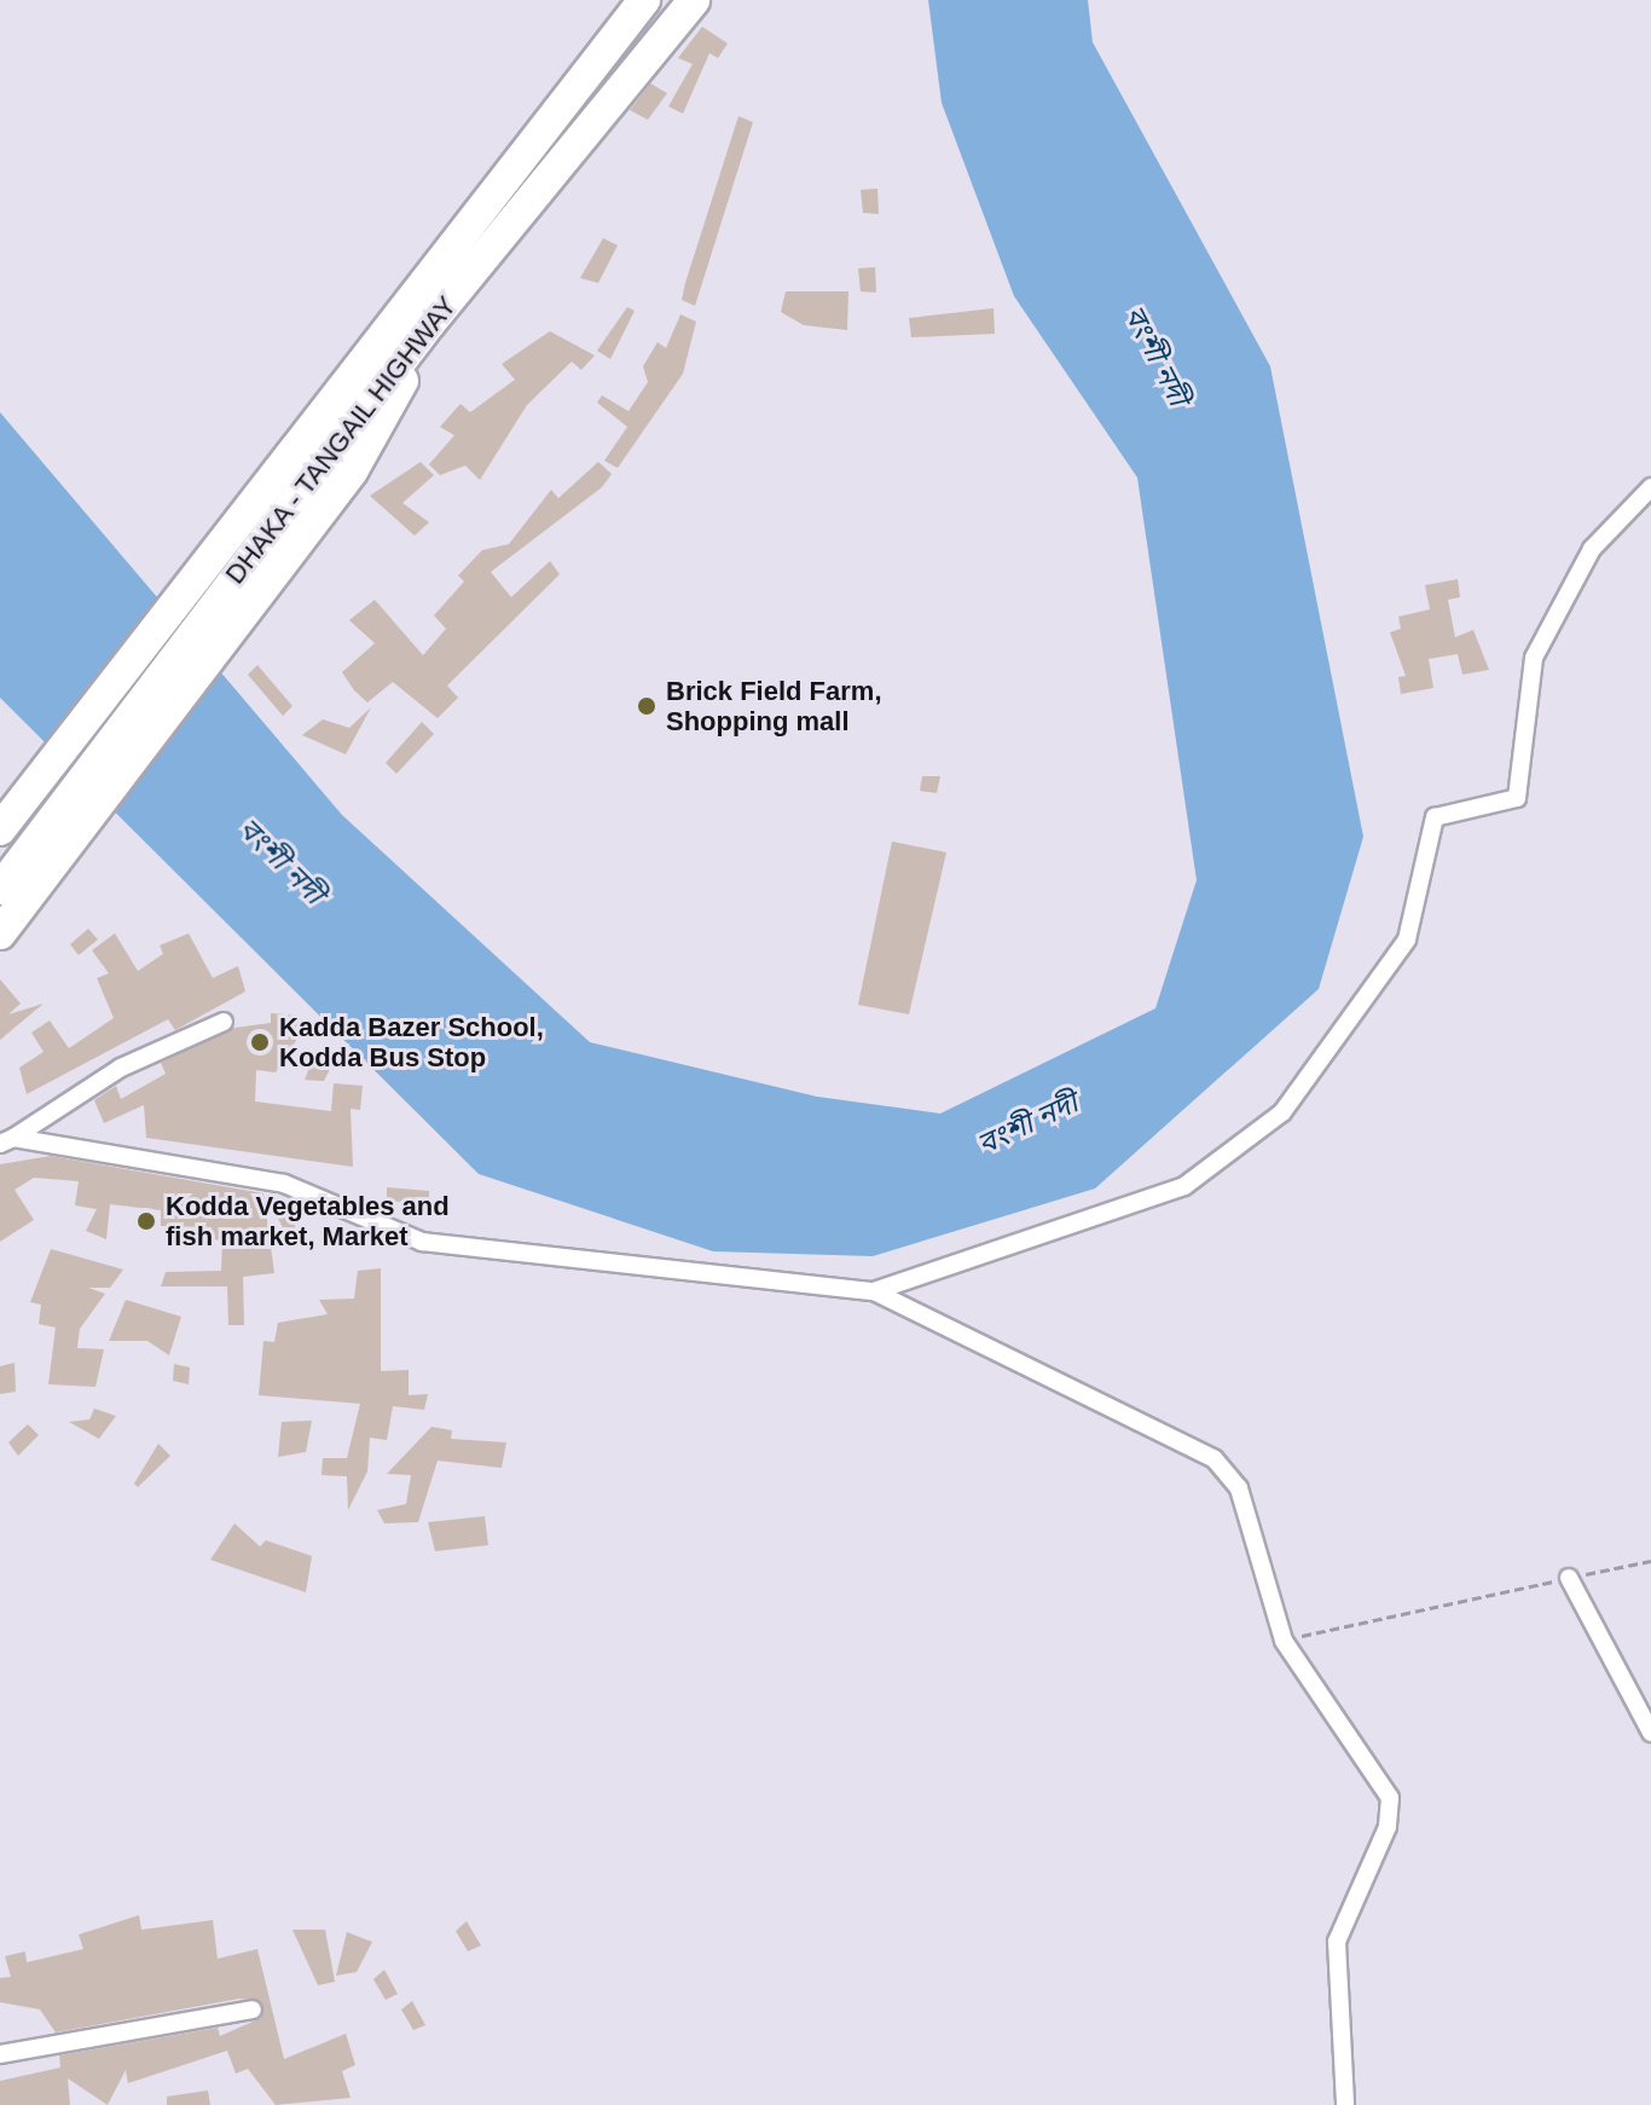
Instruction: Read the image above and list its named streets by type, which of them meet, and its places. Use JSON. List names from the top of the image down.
{
  "streets": {
    "highway": ["DHAKA - TANGAIL HIGHWAY"]
  },
  "water": ["বংশী নদী"],
  "places": ["Brick Field Farm, Shopping mall", "Kadda Bazer School, Kodda Bus Stop", "Kodda Vegetables and fish market, Market"]
}
